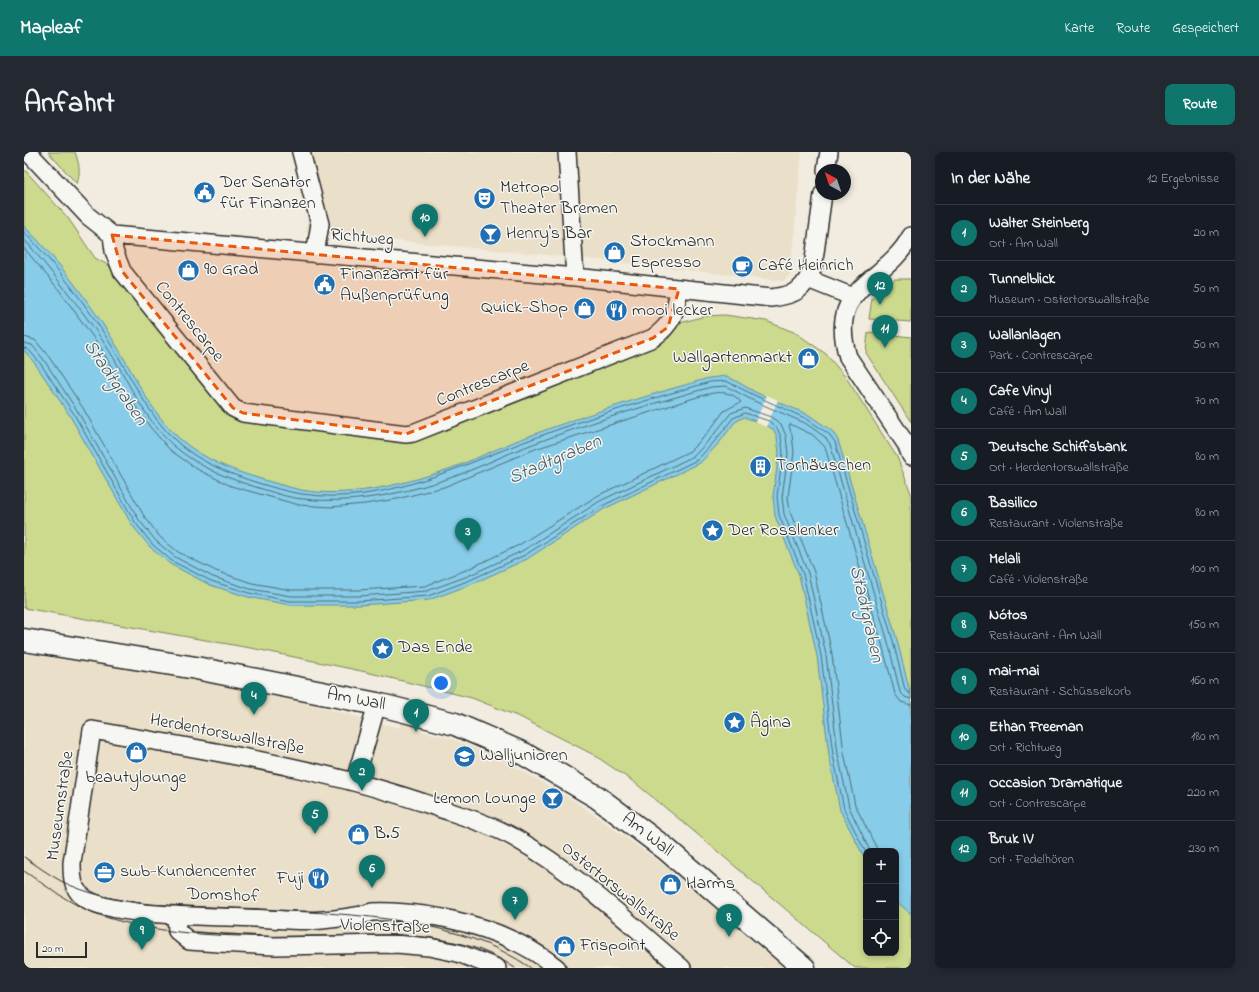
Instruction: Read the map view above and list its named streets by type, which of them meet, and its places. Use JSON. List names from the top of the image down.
{
  "streets": {
    "main road": ["Am Wall"],
    "street": [
      "Richtweg",
      "Contrescarpe",
      "Herdentorswallstraße",
      "Museumstraße",
      "Ostertorswallstraße",
      "Domshof",
      "Violenstraße"
    ]
  },
  "crossings": [
    ["Richtweg", "Contrescarpe"],
    ["Herdentorswallstraße", "Museumstraße"],
    ["Herdentorswallstraße", "Ostertorswallstraße"],
    ["Museumstraße", "Domshof"],
    ["Domshof", "Violenstraße"]
  ],
  "water": ["Stadtgraben"],
  "places": {
    "public building": ["Der Senator für Finanzen", "Finanzamt für Außenprüfung"],
    "theatre": ["Metropol Theater Bremen"],
    "bar": ["Henry's Bar", "Lemon Lounge"],
    "shop": [
      "Stockmann Espresso",
      "90 Grad",
      "Quick-Shop",
      "Wallgartenmarkt",
      "beautylounge",
      "B.5",
      "Harms",
      "Frispoint"
    ],
    "cafe": ["Café Heinrich"],
    "restaurant": ["mooi lecker", "Fuji"],
    "building": ["Torhäuschen"],
    "place": ["Der Rosslenker", "Das Ende", "Ägina"],
    "school or university": ["Walljunioren"],
    "office": ["swb-Kundencenter"]
  },
  "scale_bar": "20 m",
  "north": "top left",
  "page": {
    "header": "Mapleaf",
    "nav": ["Karte", "Route", "Gespeichert"],
    "title": "Anfahrt",
    "buttons": "Route",
    "heading": ["In der Nähe", "12 Ergebnisse"],
    "pins": [
      "10",
      "12",
      "11",
      "3",
      "4",
      "1",
      "2",
      "5",
      "6",
      "7",
      "8",
      "9"
    ],
    "list": [
      {
        "mark": "1",
        "name": "Walter Steinberg",
        "note": "Ort · Am Wall",
        "value": "20 m"
      },
      {
        "mark": "2",
        "name": "Tunnelblick",
        "note": "Museum · Ostertorswallstraße",
        "value": "50 m"
      },
      {
        "mark": "3",
        "name": "Wallanlagen",
        "note": "Park · Contrescarpe",
        "value": "50 m"
      },
      {
        "mark": "4",
        "name": "Cafe Vinyl",
        "note": "Café · Am Wall",
        "value": "70 m"
      },
      {
        "mark": "5",
        "name": "Deutsche Schiffsbank",
        "note": "Ort · Herdentorswallstraße",
        "value": "80 m"
      },
      {
        "mark": "6",
        "name": "Basilico",
        "note": "Restaurant · Violenstraße",
        "value": "80 m"
      },
      {
        "mark": "7",
        "name": "Melali",
        "note": "Café · Violenstraße",
        "value": "100 m"
      },
      {
        "mark": "8",
        "name": "Nótos",
        "note": "Restaurant · Am Wall",
        "value": "150 m"
      },
      {
        "mark": "9",
        "name": "mai-mai",
        "note": "Restaurant · Schüsselkorb",
        "value": "160 m"
      },
      {
        "mark": "10",
        "name": "Ethan Freeman",
        "note": "Ort · Richtweg",
        "value": "180 m"
      },
      {
        "mark": "11",
        "name": "Occasion Dramatique",
        "note": "Ort · Contrescarpe",
        "value": "220 m"
      },
      {
        "mark": "12",
        "name": "Bruk IV",
        "note": "Ort · Fedelhören",
        "value": "230 m"
      }
    ],
    "map_buttons": ["+", "−"],
    "scale": "20 m"
  }
}
